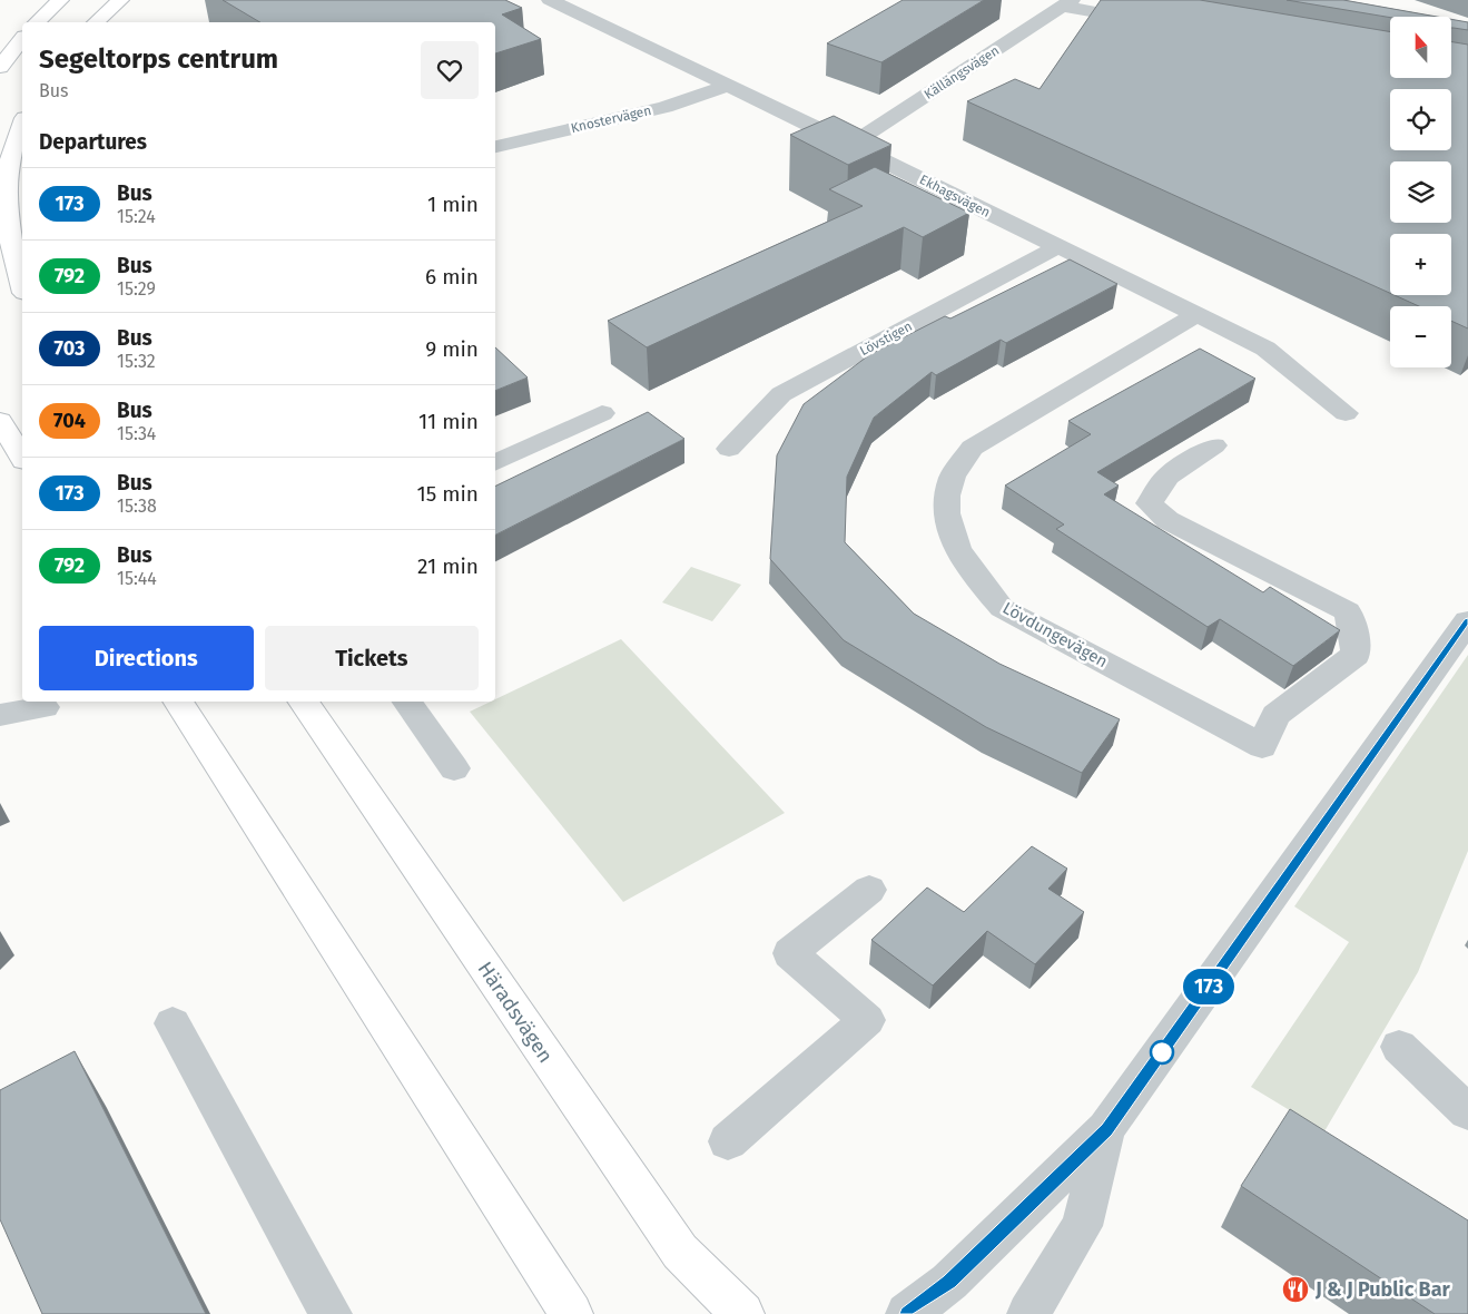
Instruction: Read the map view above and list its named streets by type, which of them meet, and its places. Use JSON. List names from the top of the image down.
{
  "streets": {
    "main road": ["Häradsvägen"],
    "street": [
      "Källängsvägen",
      "Knostervägen",
      "Ekhagsvägen",
      "Lövstigen",
      "Lövdungevägen"
    ]
  },
  "crossings": [
    ["Källängsvägen", "Ekhagsvägen"],
    ["Knostervägen", "Ekhagsvägen"],
    ["Ekhagsvägen", "Lövstigen"],
    ["Ekhagsvägen", "Lövdungevägen"]
  ],
  "places": {
    "restaurant": ["J & J Public Bar"]
  },
  "lines": ["bus line 173"],
  "north": "top",
  "page": {
    "on_map": "173",
    "map_buttons": ["+", "−"],
    "heading": [
      ["Segeltorps centrum", "Bus"],
      "Departures"
    ],
    "list": [
      {
        "mark": "173",
        "name": "Bus",
        "note": "15:24",
        "value": "1 min"
      },
      {
        "mark": "792",
        "name": "Bus",
        "note": "15:29",
        "value": "6 min"
      },
      {
        "mark": "703",
        "name": "Bus",
        "note": "15:32",
        "value": "9 min"
      },
      {
        "mark": "704",
        "name": "Bus",
        "note": "15:34",
        "value": "11 min"
      },
      {
        "mark": "173",
        "name": "Bus",
        "note": "15:38",
        "value": "15 min"
      },
      {
        "mark": "792",
        "name": "Bus",
        "note": "15:44",
        "value": "21 min"
      }
    ],
    "buttons": ["Directions", "Tickets"]
  }
}
